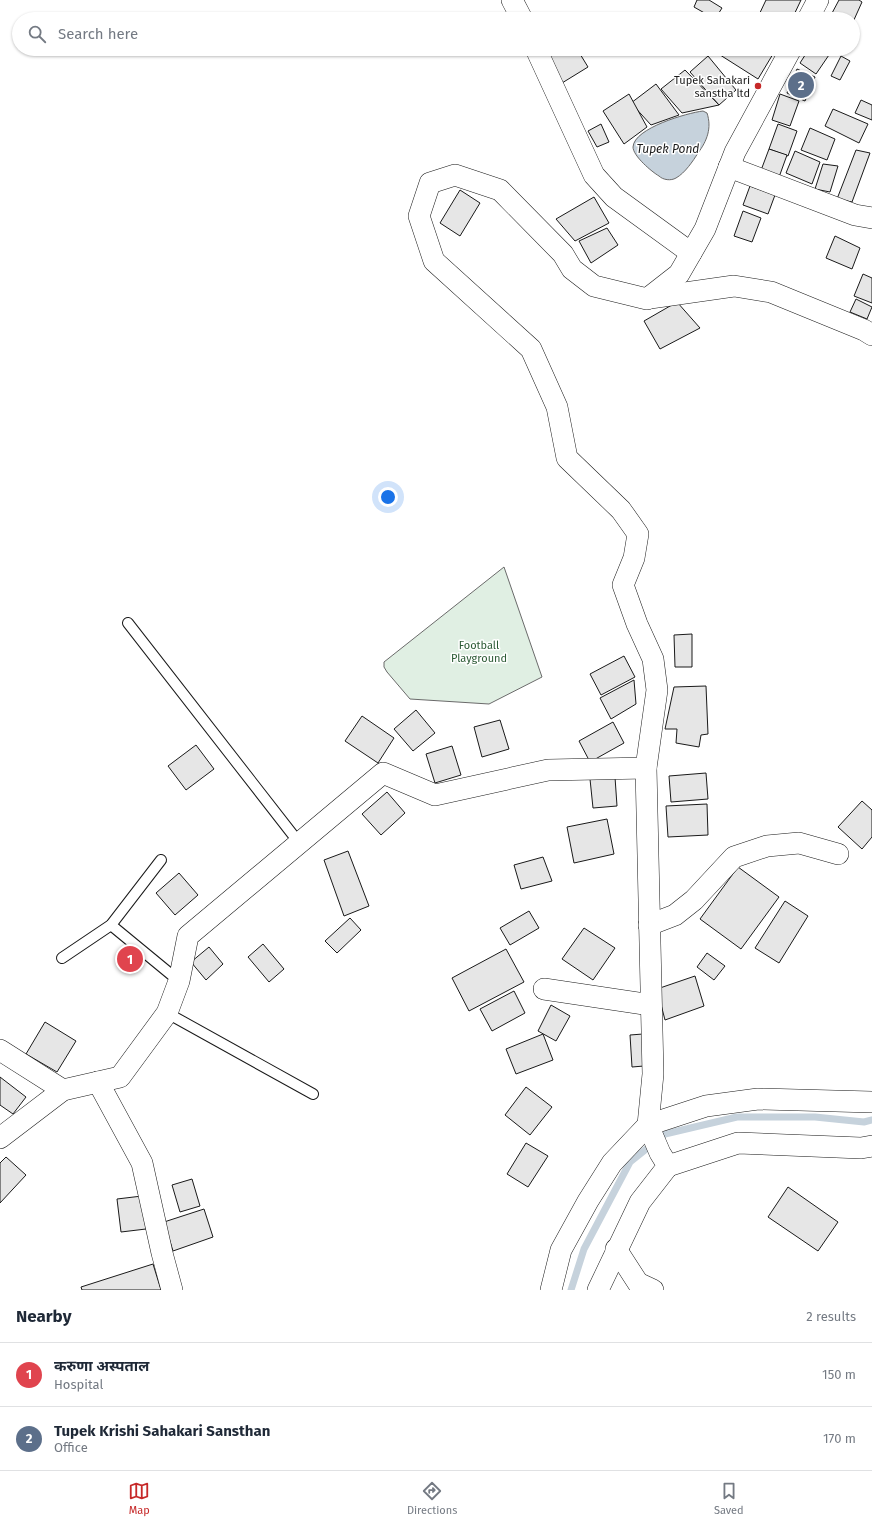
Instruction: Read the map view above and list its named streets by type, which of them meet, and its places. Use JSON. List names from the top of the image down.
{
  "water": ["Tupek Pond"],
  "parks": ["Football Playground"],
  "places": ["Tupek Sahakari sanstha ltd"],
  "page": {
    "search": "Search here",
    "pins": ["2", "1"],
    "heading": ["Nearby", "2 results"],
    "list": [
      {
        "mark": "1",
        "name": "करुणा अस्पताल",
        "note": "Hospital",
        "value": "150 m"
      },
      {
        "mark": "2",
        "name": "Tupek Krishi Sahakari Sansthan",
        "note": "Office",
        "value": "170 m"
      }
    ],
    "nav": ["Map", "Directions", "Saved"]
  }
}
